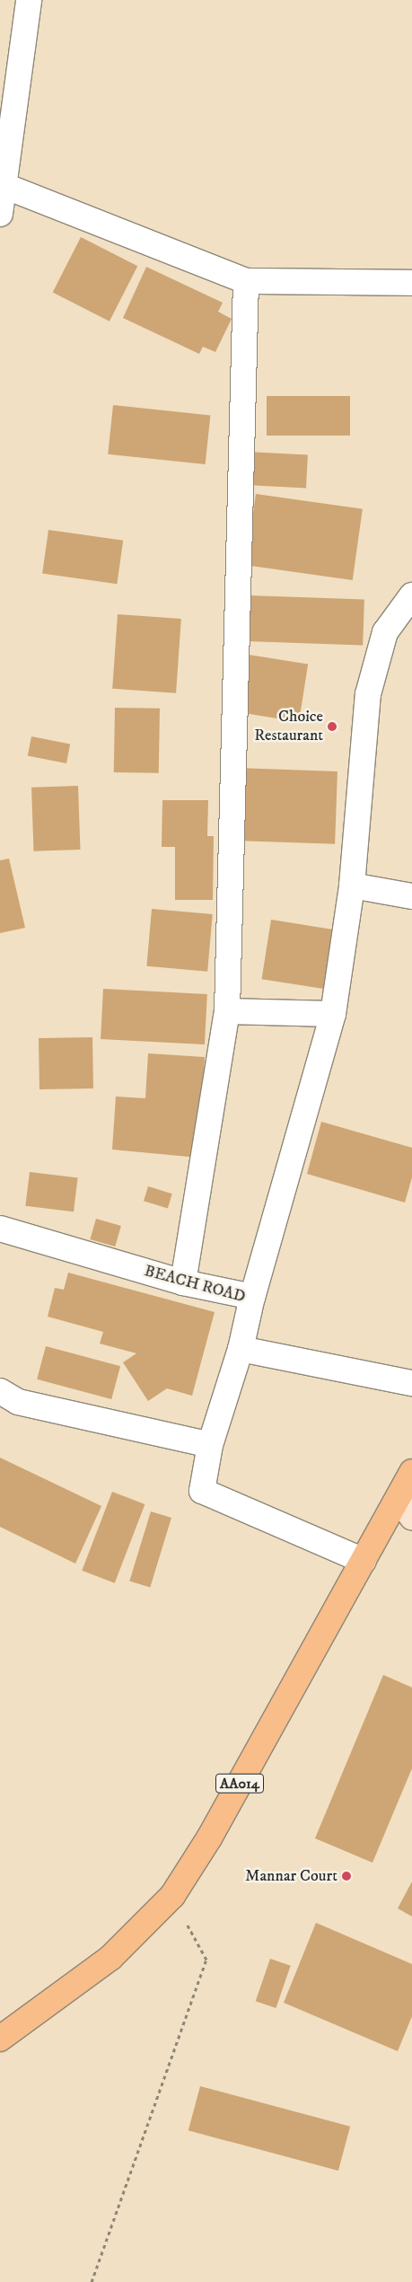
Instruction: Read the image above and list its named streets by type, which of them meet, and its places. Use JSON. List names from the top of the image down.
{
  "streets": {
    "highway": ["AA014"],
    "street": ["BEACH ROAD"]
  },
  "crossings": [
    ["BEACH ROAD", "AA014"]
  ],
  "places": ["Choice Restaurant", "Mannar Court"]
}
